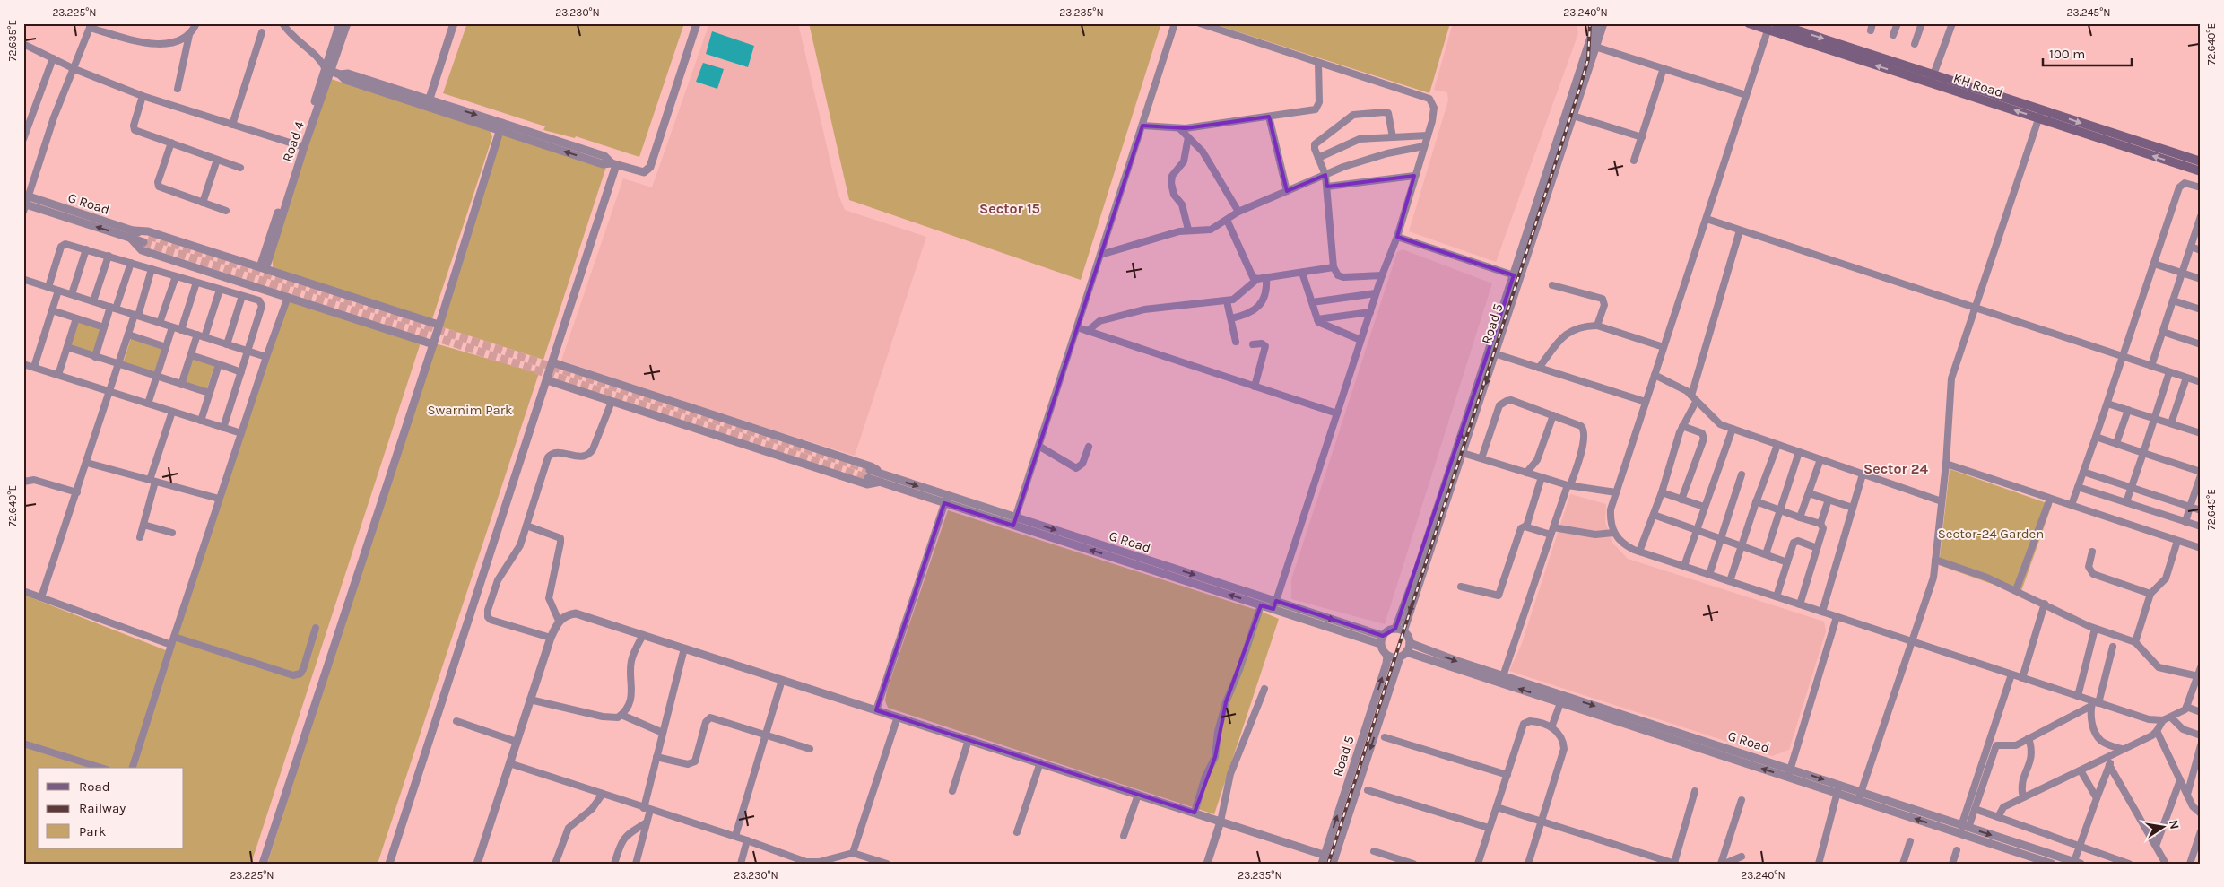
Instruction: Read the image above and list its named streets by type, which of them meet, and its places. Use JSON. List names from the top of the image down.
{
  "streets": {
    "main road": ["KH Road"],
    "street": ["Road 4", "G Road", "Road 5"]
  },
  "crossings": [
    ["G Road", "Road 5"]
  ],
  "districts": ["Sector 15", "Sector 24"],
  "parks": ["Swarnim Park", "Sector-24 Garden"],
  "legend": ["Road", "Railway", "Park"],
  "scale_bar": "100 m",
  "north": "right",
  "coordinates": [
    "23.225°N",
    "23.230°N",
    "23.235°N",
    "23.240°N",
    "23.245°N",
    "72.635°E",
    "72.640°E",
    "72.645°E"
  ]
}
